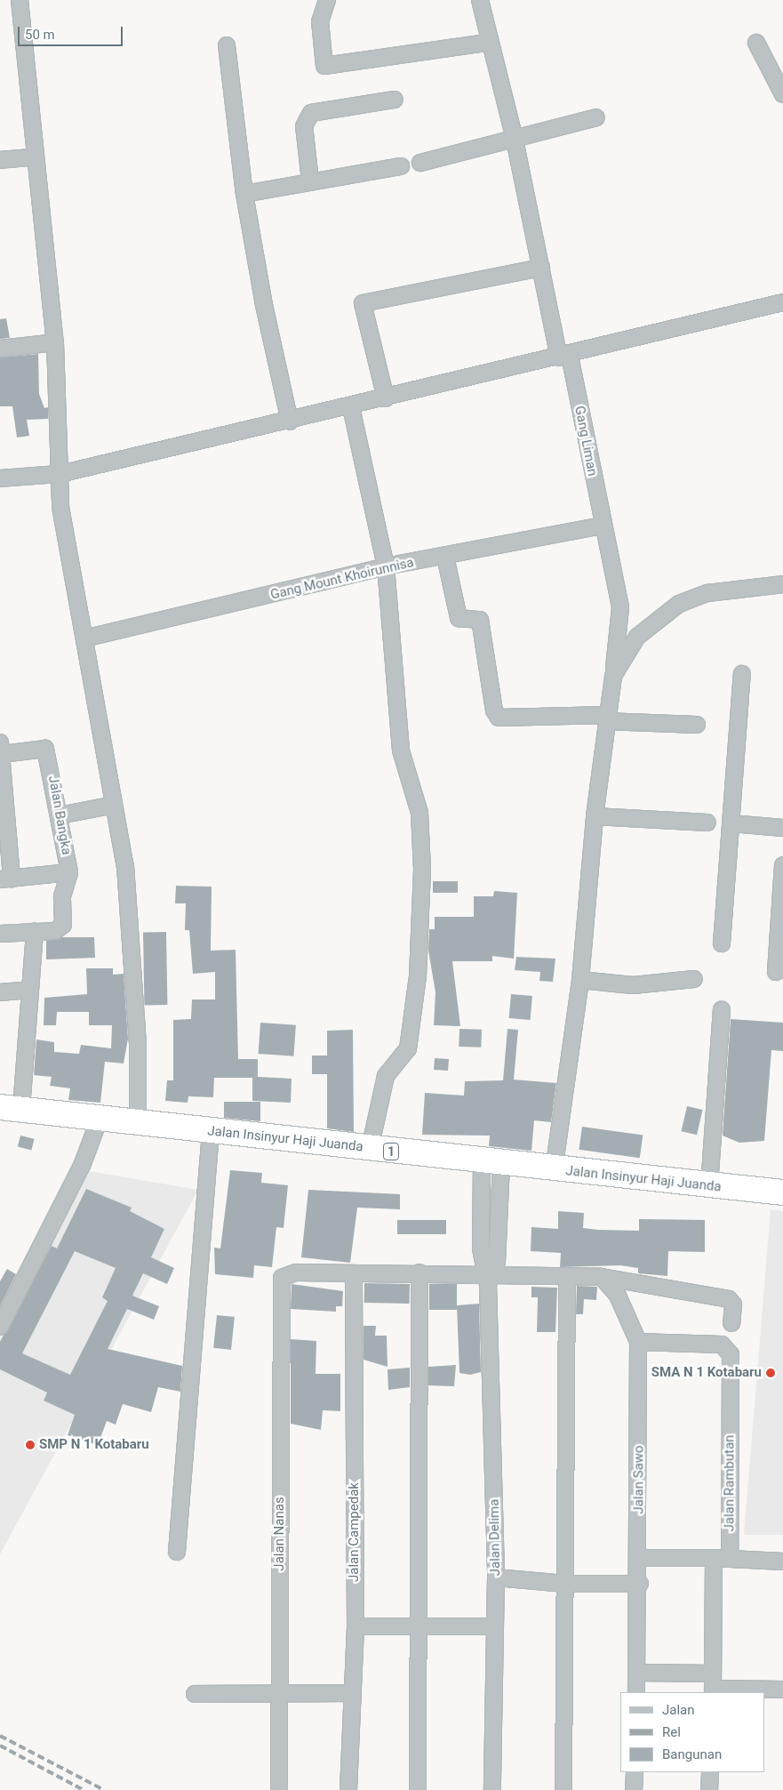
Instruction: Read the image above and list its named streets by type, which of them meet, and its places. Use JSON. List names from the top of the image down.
{
  "streets": {
    "highway": ["Jalan Insinyur Haji Juanda", "1"],
    "street": [
      "Gang Liman",
      "Gang Mount Khoirunnisa",
      "Jalan Bangka",
      "Jalan Sawo",
      "Jalan Rambutan",
      "Jalan Campedak",
      "Jalan Nanas",
      "Jalan Delima"
    ]
  },
  "crossings": [
    ["Gang Liman", "Gang Mount Khoirunnisa"],
    ["Gang Liman", "Jalan Insinyur Haji Juanda"],
    ["Jalan Insinyur Haji Juanda", "Jalan Delima"],
    ["Jalan Sawo", "Jalan Rambutan"],
    ["Jalan Campedak", "Jalan Nanas"]
  ],
  "places": ["SMA N 1 Kotabaru", "SMP N 1 Kotabaru"],
  "legend": ["Jalan", "Rel", "Bangunan"],
  "scale_bar": "50 m"
}
